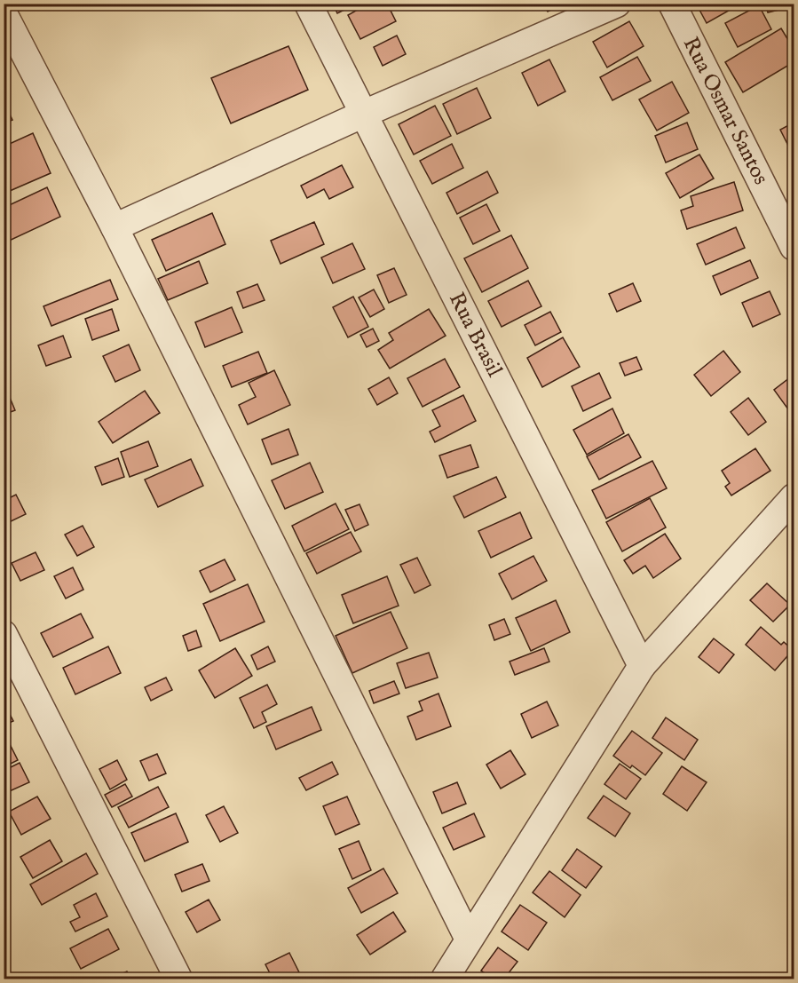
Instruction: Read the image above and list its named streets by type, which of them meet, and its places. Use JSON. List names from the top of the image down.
{
  "streets": {
    "street": ["Rua Osmar Santos", "Rua Brasil"]
  }
}
